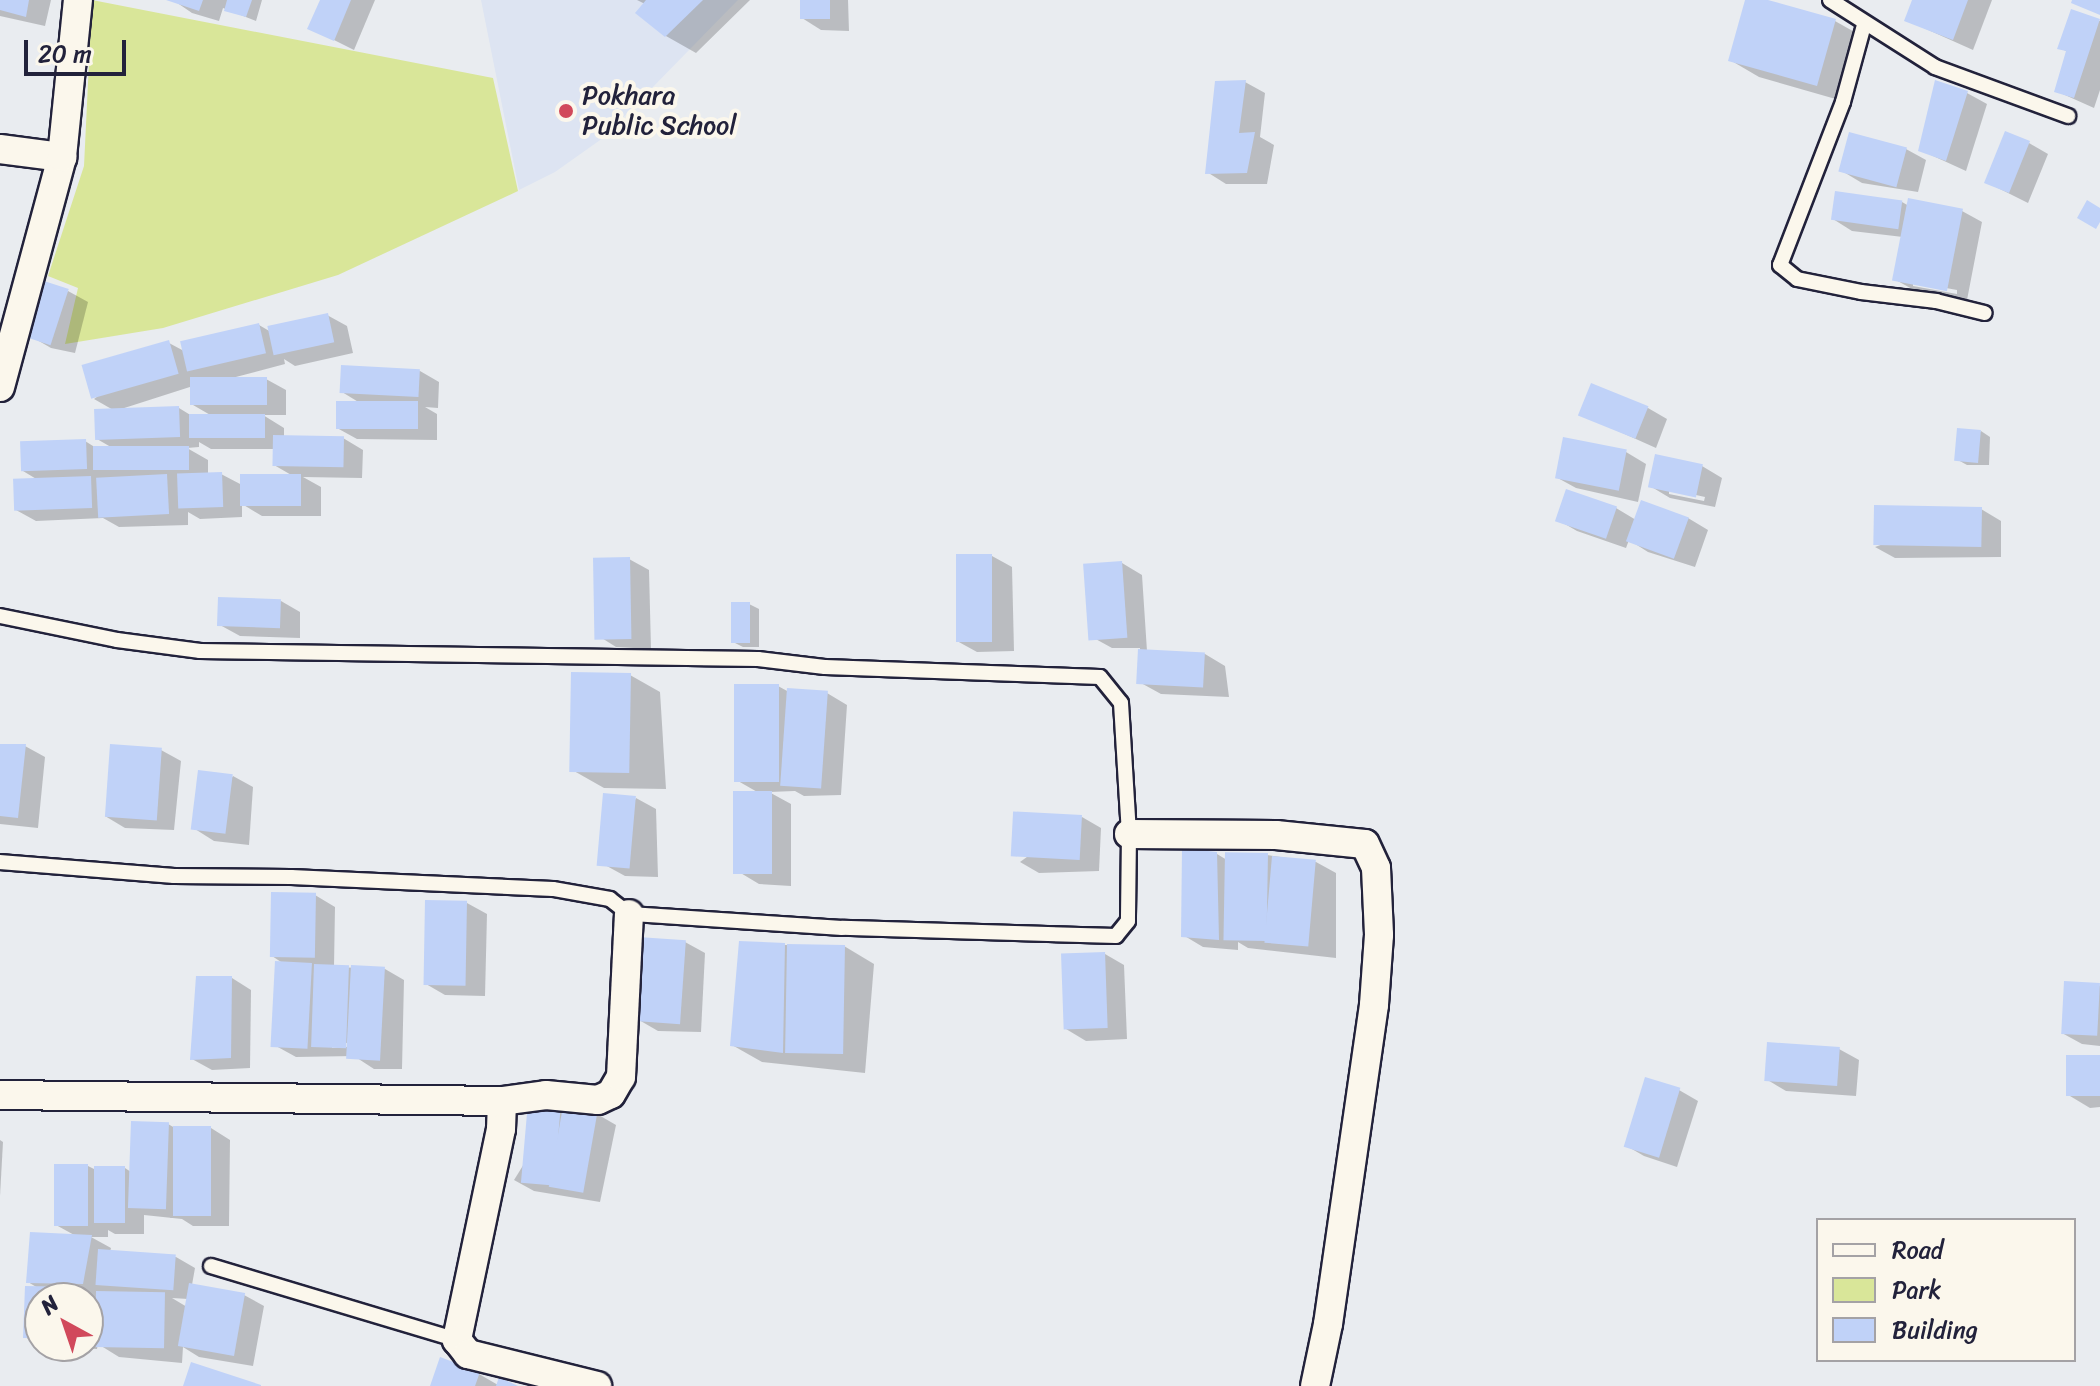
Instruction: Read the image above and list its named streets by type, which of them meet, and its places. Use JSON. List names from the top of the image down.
{
  "places": ["Pokhara Public School"],
  "legend": ["Road", "Park", "Building"],
  "scale_bar": "20 m",
  "north": "top left"
}
